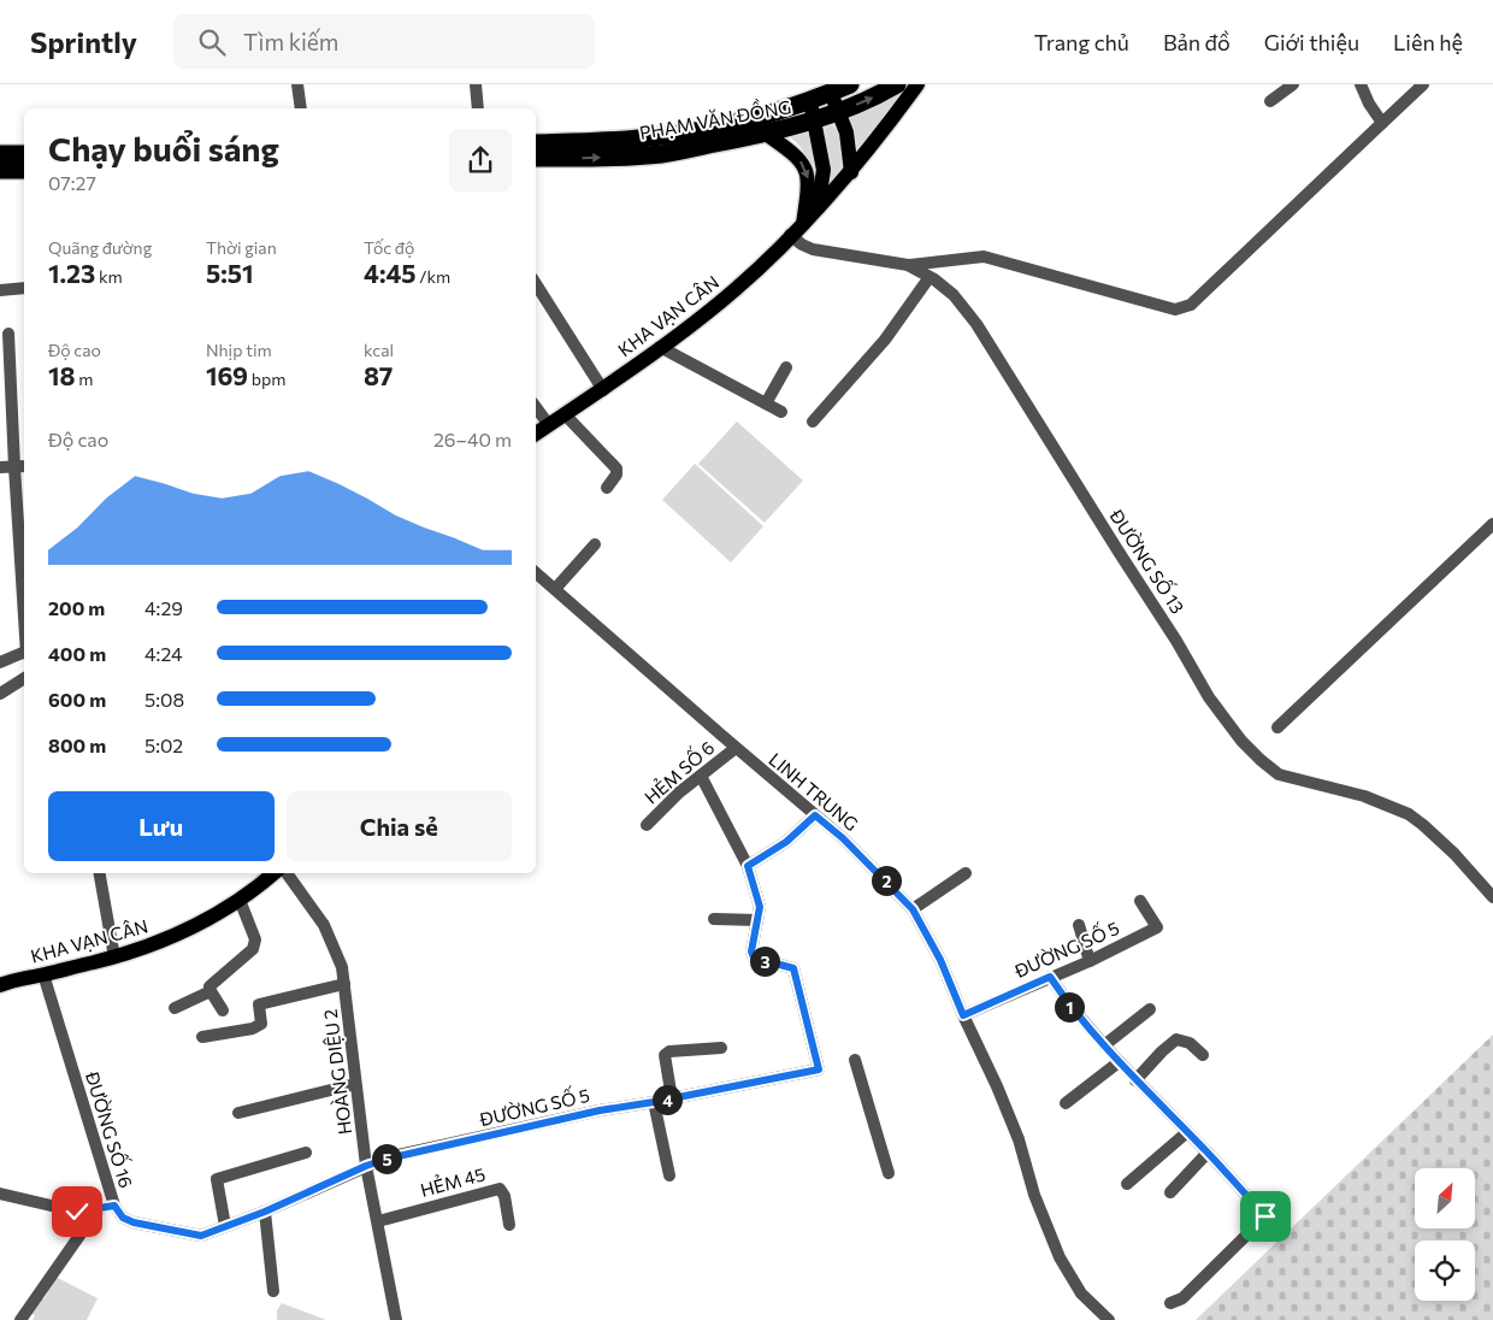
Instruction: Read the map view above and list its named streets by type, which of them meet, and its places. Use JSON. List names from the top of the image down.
{
  "streets": {
    "highway": ["PHẠM VĂN ĐỒNG"],
    "main road": ["KHA VẠN CÂN"],
    "street": [
      "ĐƯỜNG SỐ 13",
      "HẺM SỐ 6",
      "LINH TRUNG",
      "ĐƯỜNG SỐ 5",
      "HOÀNG DIỆU 2",
      "ĐƯỜNG SỐ 16",
      "HẺM 45"
    ]
  },
  "crossings": [
    ["KHA VẠN CÂN", "ĐƯỜNG SỐ 13"],
    ["KHA VẠN CÂN", "ĐƯỜNG SỐ 16"],
    ["HẺM SỐ 6", "LINH TRUNG"],
    ["LINH TRUNG", "ĐƯỜNG SỐ 5"],
    ["ĐƯỜNG SỐ 5", "HOÀNG DIỆU 2"],
    ["ĐƯỜNG SỐ 5", "ĐƯỜNG SỐ 16"],
    ["HOÀNG DIỆU 2", "ĐƯỜNG SỐ 16"],
    ["HOÀNG DIỆU 2", "HẺM 45"]
  ],
  "north": "top right",
  "page": {
    "header": "Sprintly",
    "search": "Tìm kiếm",
    "nav": [
      "Trang chủ",
      "Bản đồ",
      "Giới thiệu",
      "Liên hệ"
    ],
    "heading": ["Chạy buổi sáng", "07:27"],
    "stats": [
      ["Quãng đường", "1.23 km"],
      ["Thời gian", "5:51"],
      ["Tốc độ", "4:45 /km"],
      ["Độ cao", "18 m"],
      ["Nhịp tim", "169 bpm"],
      ["kcal", "87"]
    ],
    "chart": ["Độ cao", "26–40 m"],
    "list": [
      {
        "name": "200 m",
        "note": "4:29"
      },
      {
        "name": "400 m",
        "note": "4:24"
      },
      {
        "name": "600 m",
        "note": "5:08"
      },
      {
        "name": "800 m",
        "note": "5:02"
      }
    ],
    "buttons": ["Lưu", "Chia sẻ"],
    "pins": [
      "2",
      "3",
      "1",
      "4",
      "5"
    ]
  }
}
